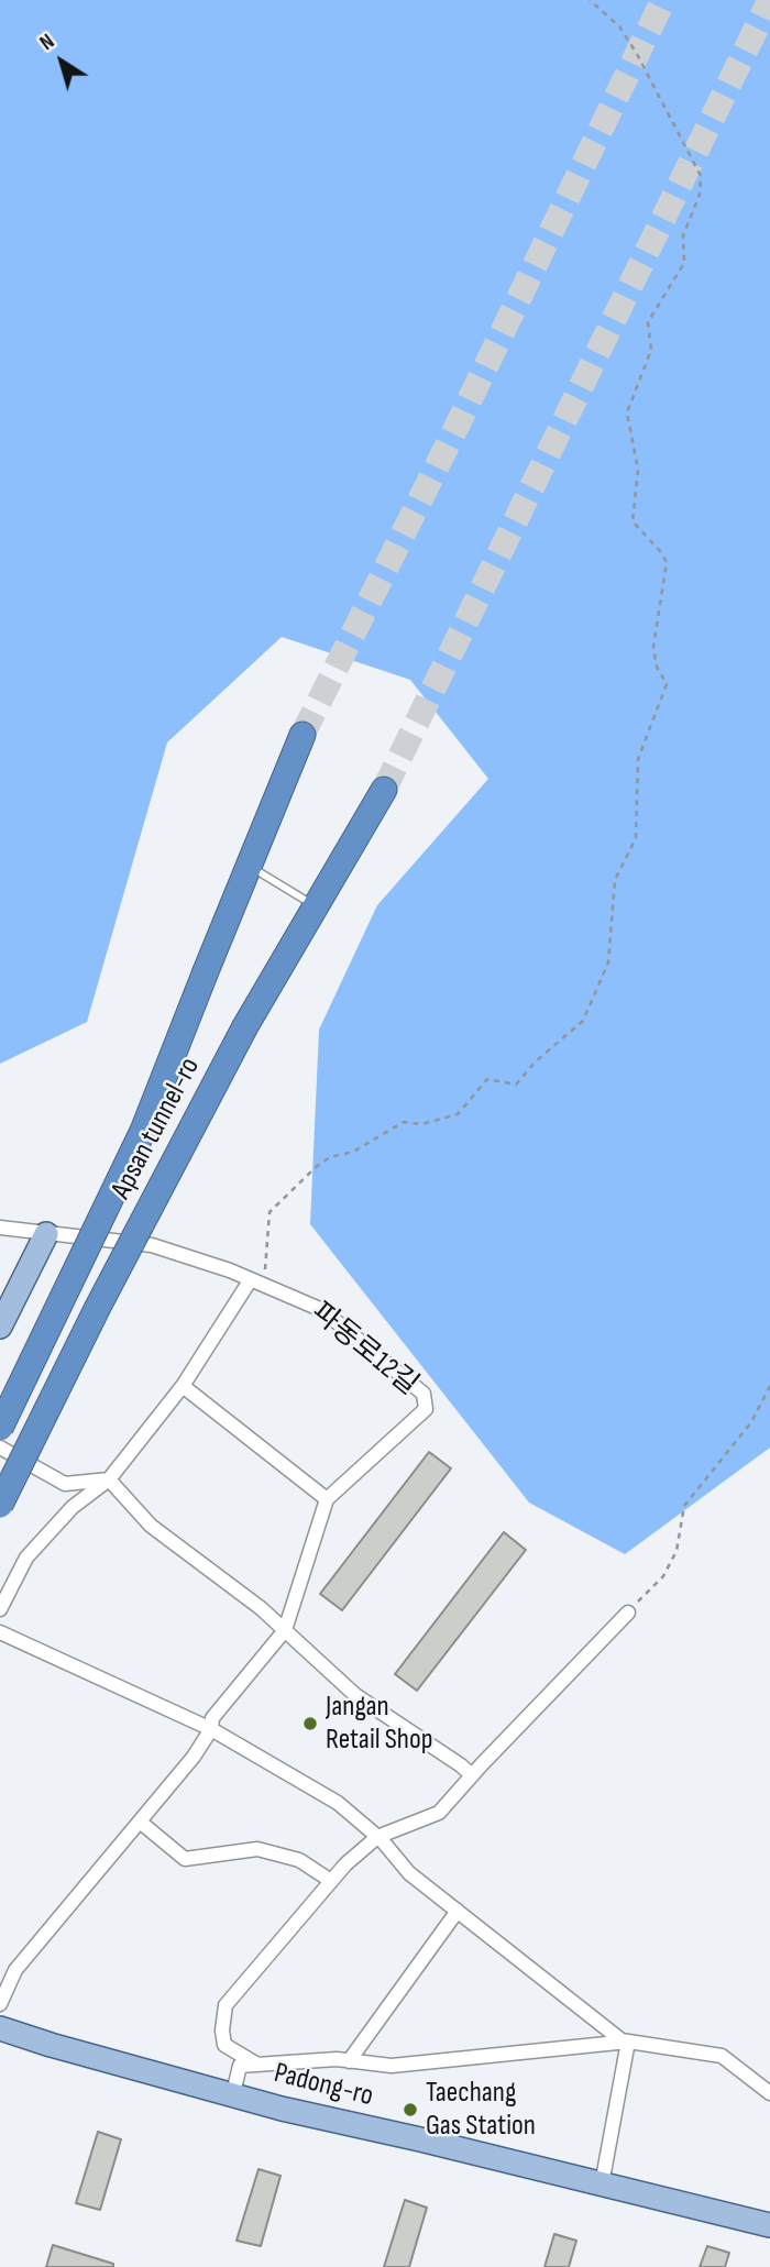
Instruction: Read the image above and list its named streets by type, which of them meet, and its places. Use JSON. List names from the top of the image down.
{
  "streets": {
    "highway": ["Apsan tunnel-ro"],
    "main road": ["Padong-ro"],
    "street": ["파동로12길"]
  },
  "places": ["Jangan Retail Shop", "Taechang Gas Station"],
  "north": "top left"
}
